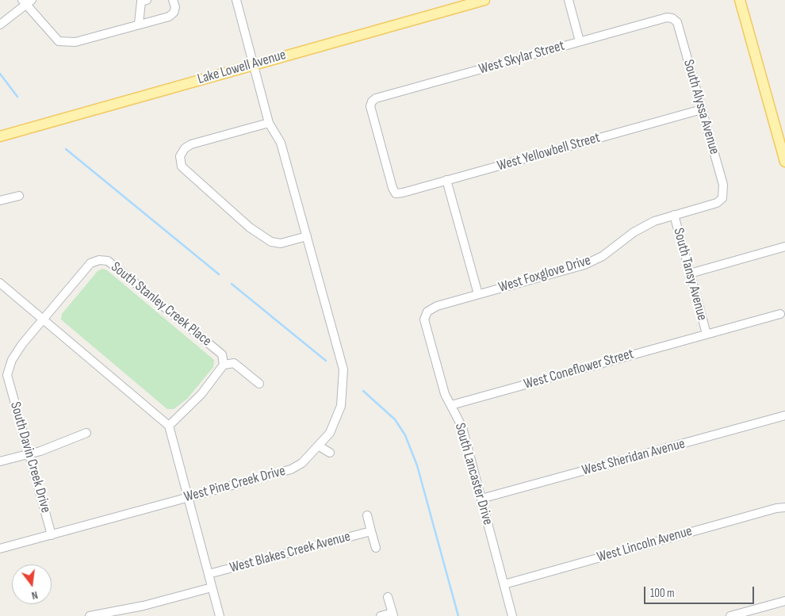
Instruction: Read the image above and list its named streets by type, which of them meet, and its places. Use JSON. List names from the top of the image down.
{
  "streets": {
    "main road": ["Lake Lowell Avenue"],
    "street": [
      "West Skylar Street",
      "South Alyssa Avenue",
      "West Yellowbell Street",
      "West Foxglove Drive",
      "South Tansy Avenue",
      "South Stanley Creek Place",
      "West Coneflower Street",
      "South Davin Creek Drive",
      "West Sheridan Avenue",
      "South Lancaster Drive",
      "West Pine Creek Drive",
      "West Lincoln Avenue",
      "West Blakes Creek Avenue"
    ]
  },
  "crossings": [
    ["West Skylar Street", "South Alyssa Avenue"],
    ["West Skylar Street", "West Yellowbell Street"],
    ["Lake Lowell Avenue", "West Pine Creek Drive"],
    ["South Alyssa Avenue", "West Yellowbell Street"],
    ["South Alyssa Avenue", "West Foxglove Drive"],
    ["West Foxglove Drive", "South Tansy Avenue"],
    ["West Foxglove Drive", "South Lancaster Drive"],
    ["South Tansy Avenue", "West Coneflower Street"],
    ["South Stanley Creek Place", "South Davin Creek Drive"],
    ["West Coneflower Street", "South Lancaster Drive"],
    ["South Davin Creek Drive", "West Pine Creek Drive"],
    ["West Sheridan Avenue", "South Lancaster Drive"],
    ["South Lancaster Drive", "West Lincoln Avenue"]
  ],
  "scale_bar": "100 m",
  "north": "bottom"
}
